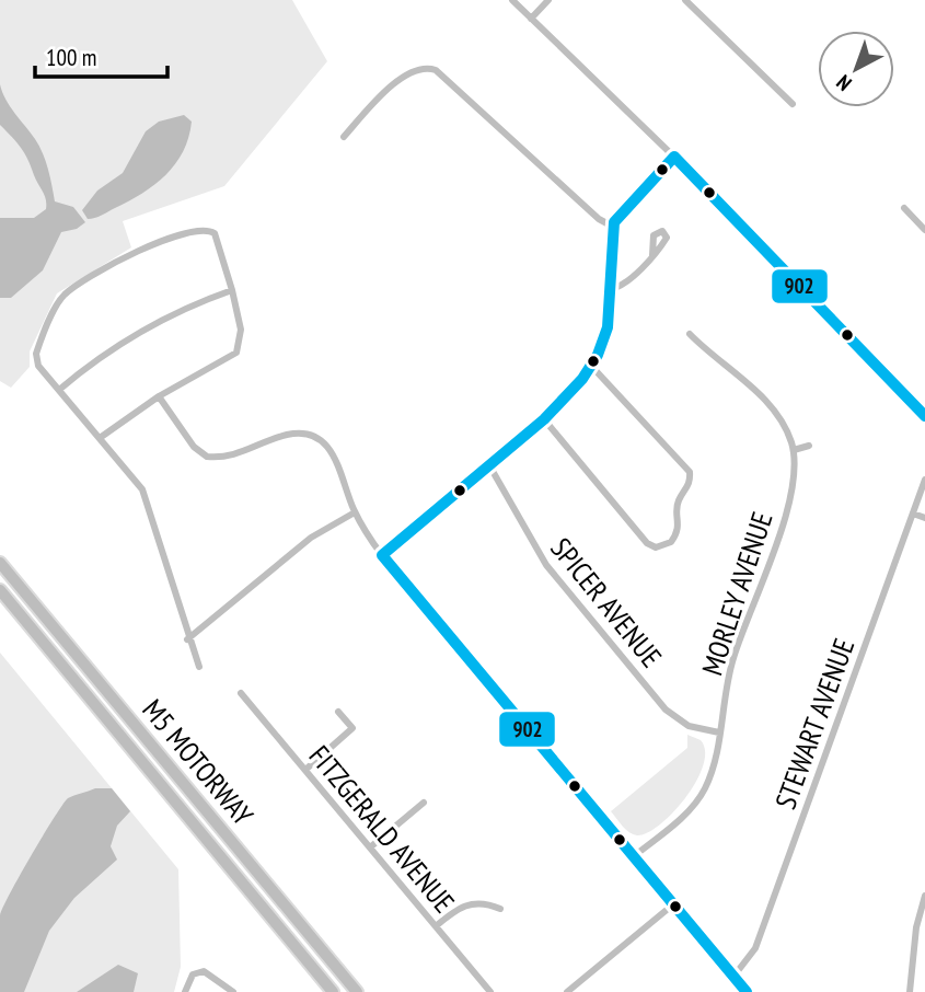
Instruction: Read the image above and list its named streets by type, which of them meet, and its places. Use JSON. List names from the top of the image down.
{
  "streets": {
    "highway": ["M5 MOTORWAY"],
    "street": [
      "MORLEY AVENUE",
      "SPICER AVENUE",
      "STEWART AVENUE",
      "FITZGERALD AVENUE"
    ]
  },
  "crossings": [
    ["MORLEY AVENUE", "SPICER AVENUE"]
  ],
  "lines": ["transit line 902"],
  "scale_bar": "100 m",
  "north": "bottom left"
}
